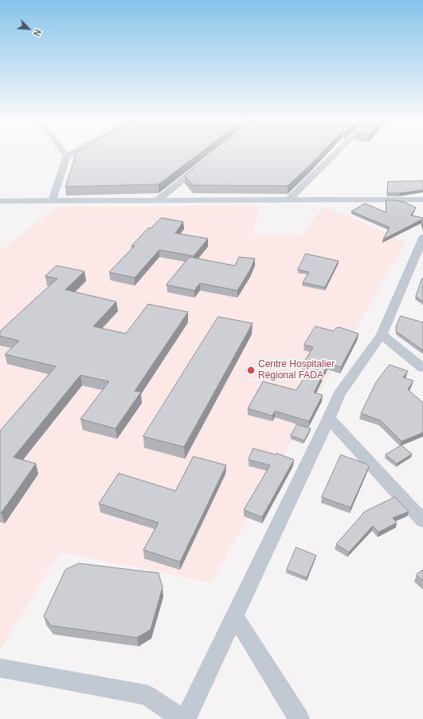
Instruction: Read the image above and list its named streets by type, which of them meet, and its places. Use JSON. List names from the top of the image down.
{
  "places": ["Centre Hospitalier Régional FADA"],
  "north": "bottom right"
}
